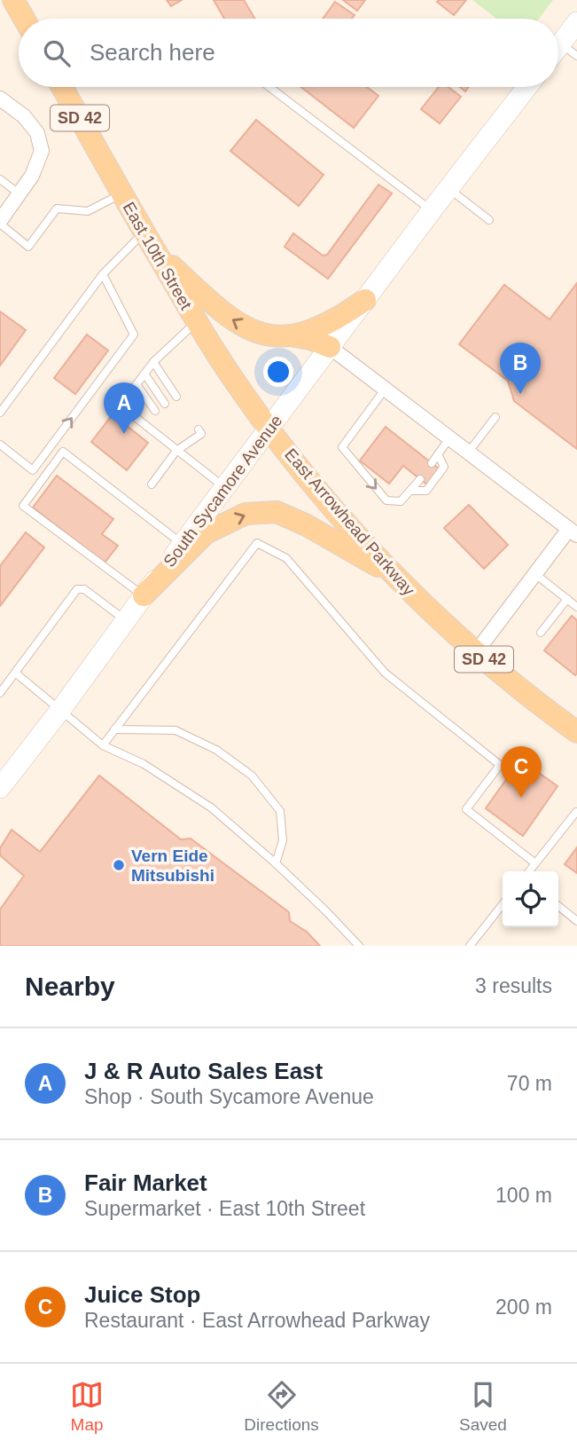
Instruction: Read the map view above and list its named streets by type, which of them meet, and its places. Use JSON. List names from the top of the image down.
{
  "streets": {
    "main road": [
      "SD 42",
      "East 10th Street",
      "South Sycamore Avenue",
      "East Arrowhead Parkway"
    ]
  },
  "crossings": [
    ["East 10th Street", "South Sycamore Avenue"],
    ["East 10th Street", "East Arrowhead Parkway"],
    ["South Sycamore Avenue", "East Arrowhead Parkway"]
  ],
  "places": ["Vern Eide Mitsubishi"],
  "page": {
    "search": "Search here",
    "pins": ["B", "A", "C"],
    "heading": ["Nearby", "3 results"],
    "list": [
      {
        "mark": "A",
        "name": "J & R Auto Sales East",
        "note": "Shop · South Sycamore Avenue",
        "value": "70 m"
      },
      {
        "mark": "B",
        "name": "Fair Market",
        "note": "Supermarket · East 10th Street",
        "value": "100 m"
      },
      {
        "mark": "C",
        "name": "Juice Stop",
        "note": "Restaurant · East Arrowhead Parkway",
        "value": "200 m"
      }
    ],
    "nav": ["Map", "Directions", "Saved"]
  }
}
